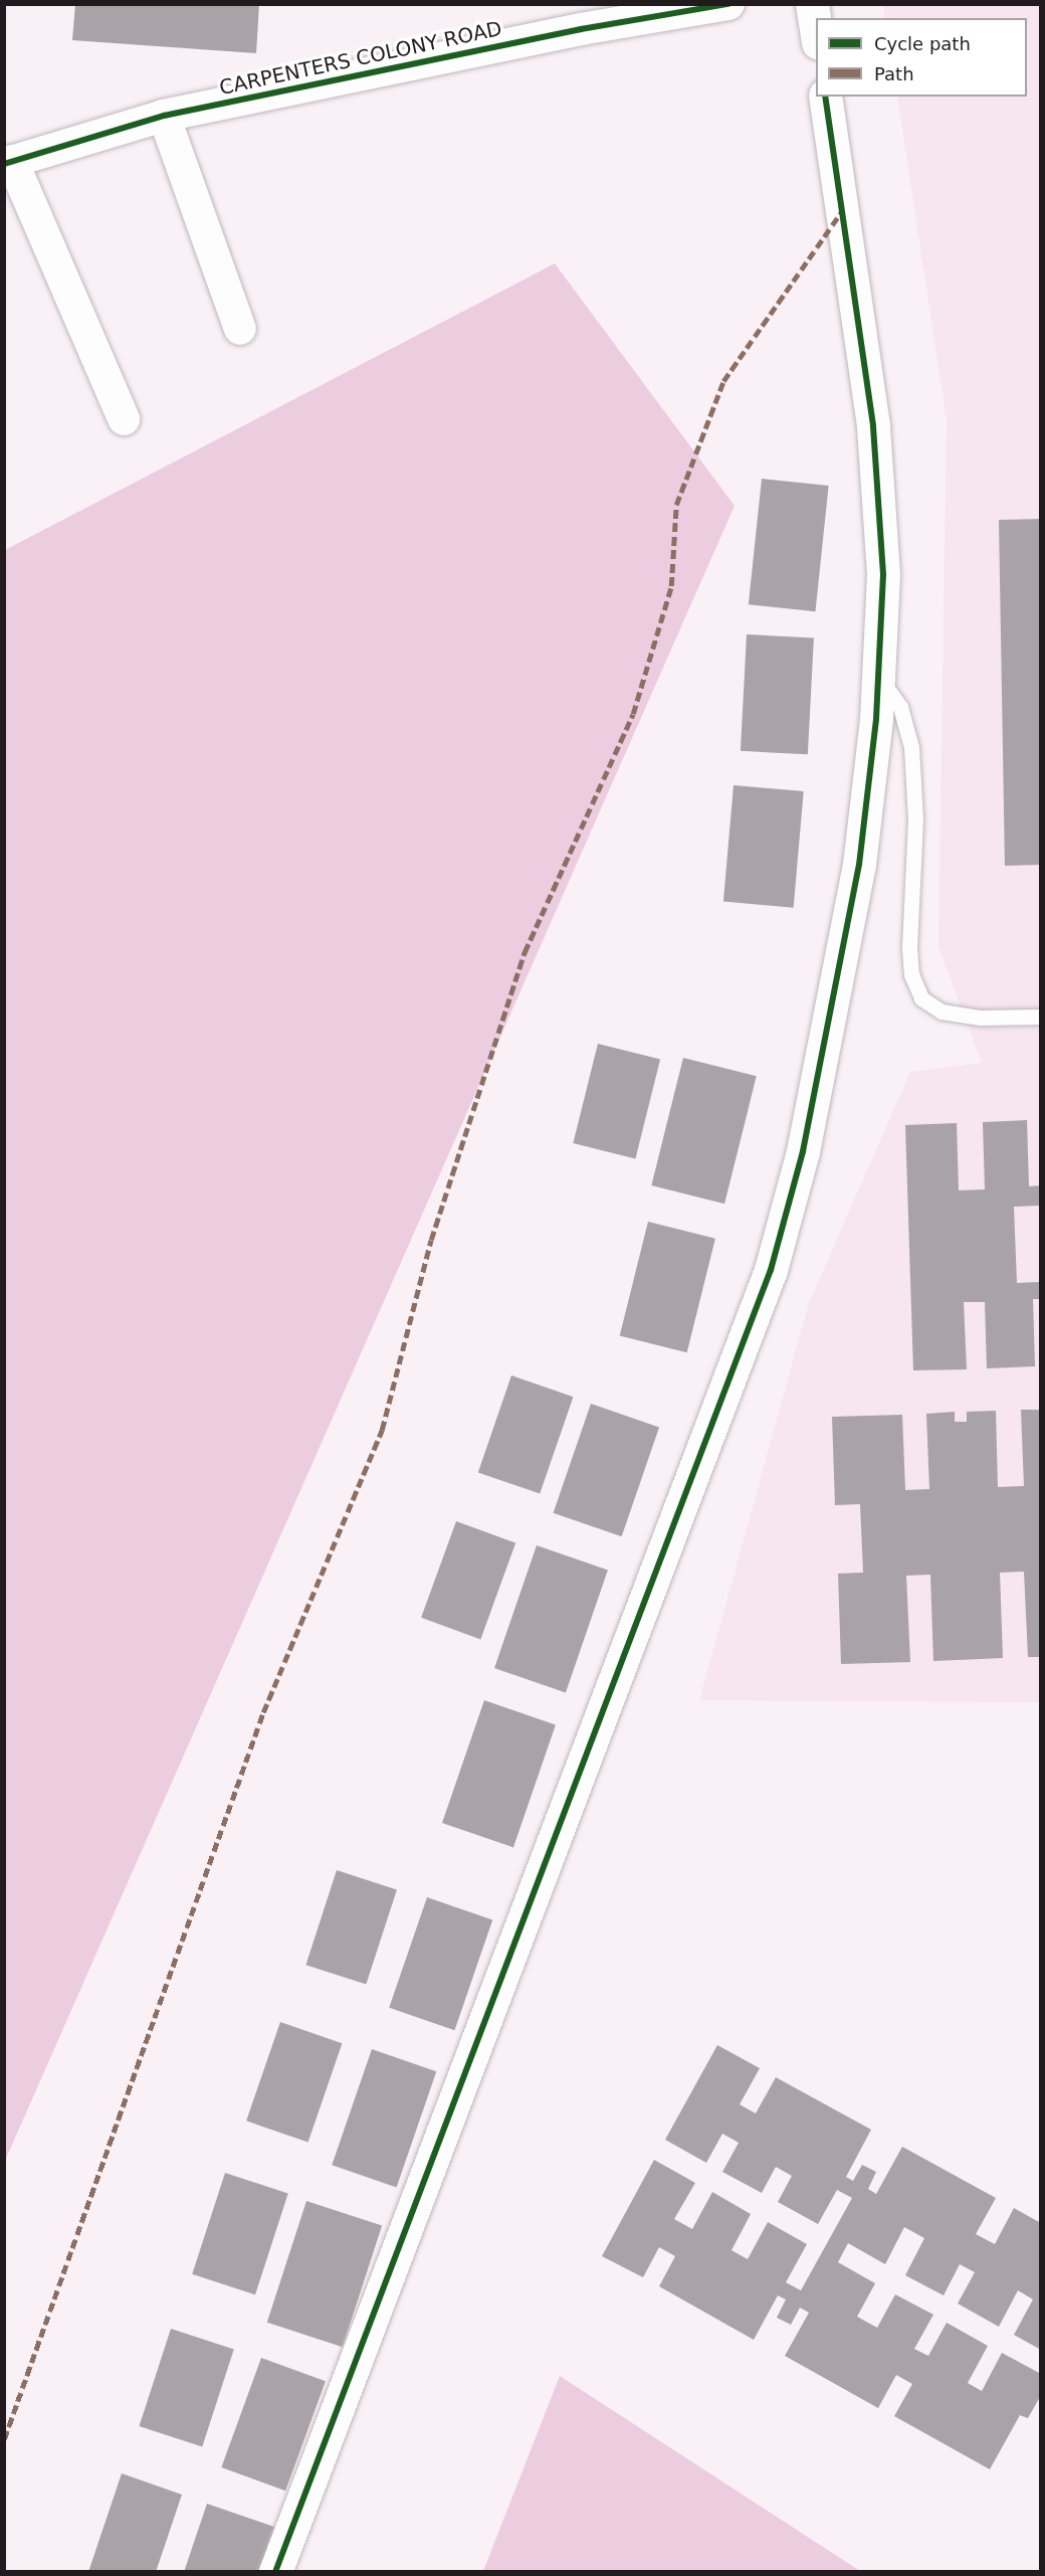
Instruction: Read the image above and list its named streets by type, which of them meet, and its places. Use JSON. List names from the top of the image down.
{
  "streets": {
    "street": ["CARPENTERS COLONY ROAD"]
  },
  "legend": ["Cycle path", "Path"]
}
